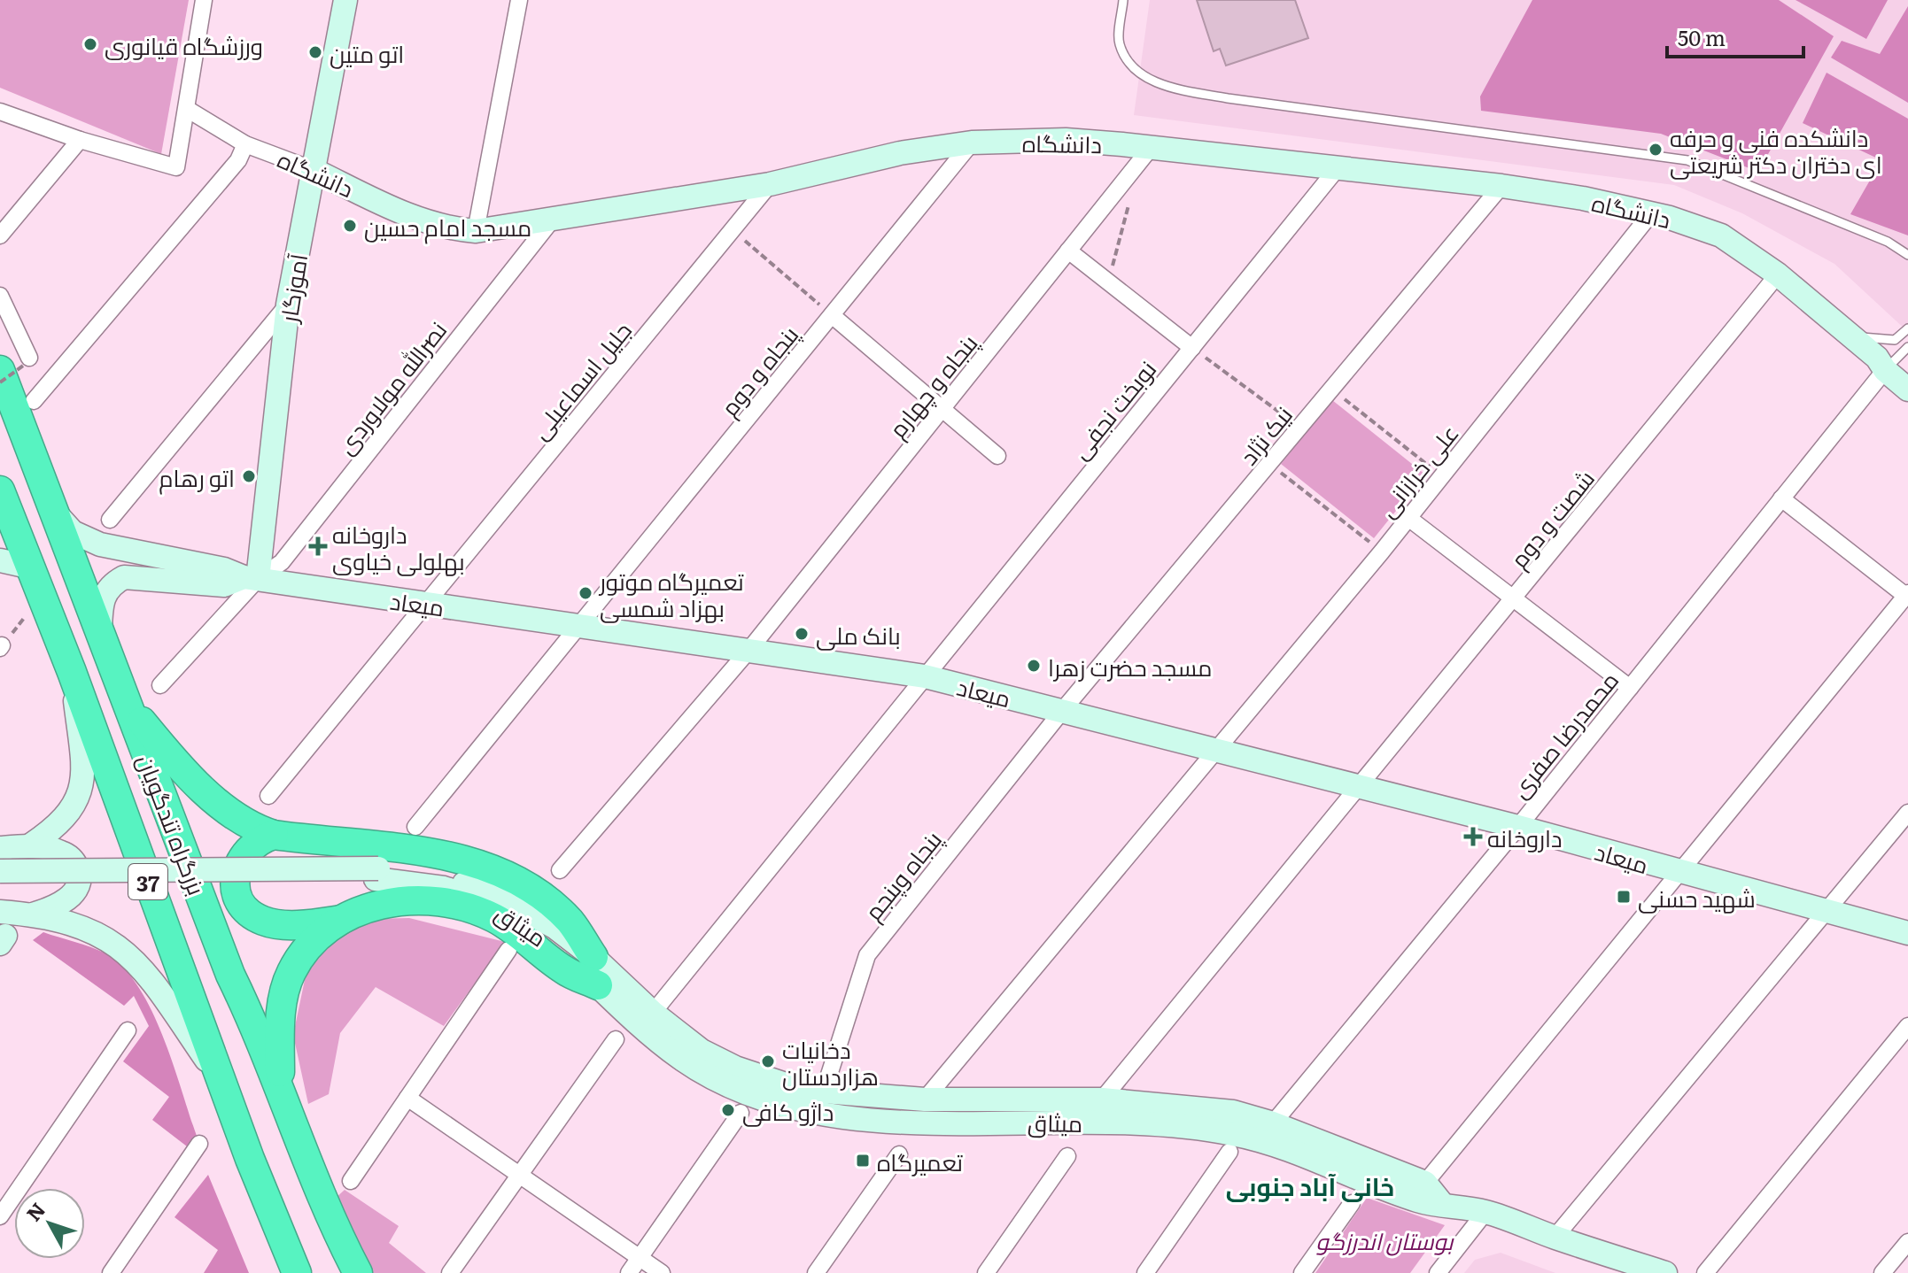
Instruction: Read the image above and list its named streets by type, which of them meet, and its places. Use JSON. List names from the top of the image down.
{
  "streets": {
    "highway": ["بزرگراه تندگویان", "37"],
    "street": [
      "دانشگاه",
      "آموزگار",
      "پنجاه و دوم",
      "جلیل اسماعیلی",
      "پنجاه و چهارم",
      "نصرالله مولاوردی",
      "نوبخت نجفی",
      "نیک نژاد",
      "علی خرازانی",
      "شصت و دوم",
      "میعاد",
      "محمدرضا صفری",
      "پنجاه وپنجم",
      "میثاق"
    ]
  },
  "crossings": [
    ["دانشگاه", "آموزگار"],
    ["دانشگاه", "پنجاه و دوم"],
    ["دانشگاه", "جلیل اسماعیلی"],
    ["دانشگاه", "پنجاه و چهارم"],
    ["دانشگاه", "نصرالله مولاوردی"],
    ["دانشگاه", "نوبخت نجفی"],
    ["دانشگاه", "نیک نژاد"],
    ["دانشگاه", "علی خرازانی"],
    ["دانشگاه", "شصت و دوم"],
    ["دانشگاه", "محمدرضا صفری"],
    ["آموزگار", "نصرالله مولاوردی"],
    ["آموزگار", "میعاد"],
    ["پنجاه و دوم", "میعاد"],
    ["جلیل اسماعیلی", "میعاد"],
    ["پنجاه و چهارم", "میعاد"],
    ["نصرالله مولاوردی", "میعاد"],
    ["نوبخت نجفی", "میعاد"],
    ["نوبخت نجفی", "میثاق"],
    ["نیک نژاد", "میعاد"],
    ["نیک نژاد", "پنجاه وپنجم"],
    ["علی خرازانی", "میعاد"],
    ["علی خرازانی", "میثاق"],
    ["شصت و دوم", "میعاد"],
    ["شصت و دوم", "میثاق"],
    ["میعاد", "محمدرضا صفری"],
    ["میعاد", "بزرگراه تندگویان"],
    ["میعاد", "پنجاه وپنجم"],
    ["محمدرضا صفری", "میثاق"],
    ["پنجاه وپنجم", "میثاق"]
  ],
  "districts": ["خانی آباد جنوبی"],
  "parks": ["بوستان اندرزگو"],
  "places": {
    "other": [
      "ورزشگاه قیانوری",
      "اتو متین",
      "دانشکده فنی و حرفه ای دختران دکتر شریعتی",
      "مسجد امام حسین",
      "اتو رهام",
      "تعمیرگاه موتور بهزاد شمسی",
      "بانک ملی",
      "مسجد حضرت زهرا",
      "دخانیات هزاردستان",
      "داژو کافی"
    ],
    "health": ["داروخانه بهلولی خیاوی", "داروخانه"],
    "transit": ["شهید حسنی", "تعمیرگاه"]
  },
  "scale_bar": "50 m",
  "north": "top left"
}
